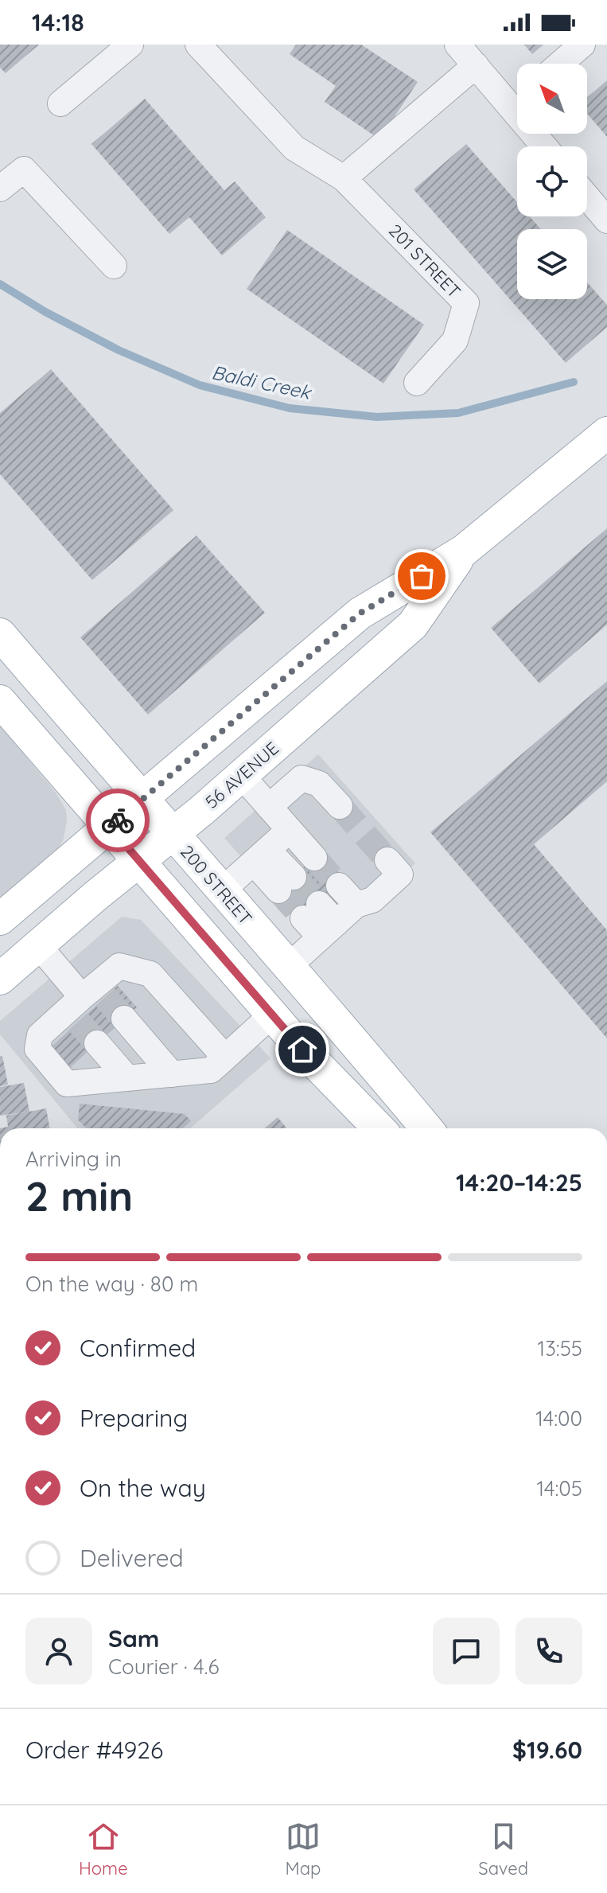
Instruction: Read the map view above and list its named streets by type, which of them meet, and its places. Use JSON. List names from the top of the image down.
{
  "streets": {
    "main road": ["56 AVENUE", "200 STREET"],
    "street": ["201 STREET"]
  },
  "crossings": [
    ["56 AVENUE", "200 STREET"]
  ],
  "water": ["Baldi Creek"],
  "north": "top left",
  "page": {
    "status": "14:18",
    "heading": ["2 min", "Arriving in", "14:20–14:25"],
    "panel": [
      "Sam",
      "Courier · 4.6",
      "Order #4926",
      "$19.60"
    ],
    "bar": "On the way · 80 m",
    "list": [
      ["Confirmed", "13:55"],
      ["Preparing", "14:00"],
      ["On the way", "14:05"],
      "Delivered"
    ],
    "tabs": ["Home", "Map", "Saved"]
  }
}
